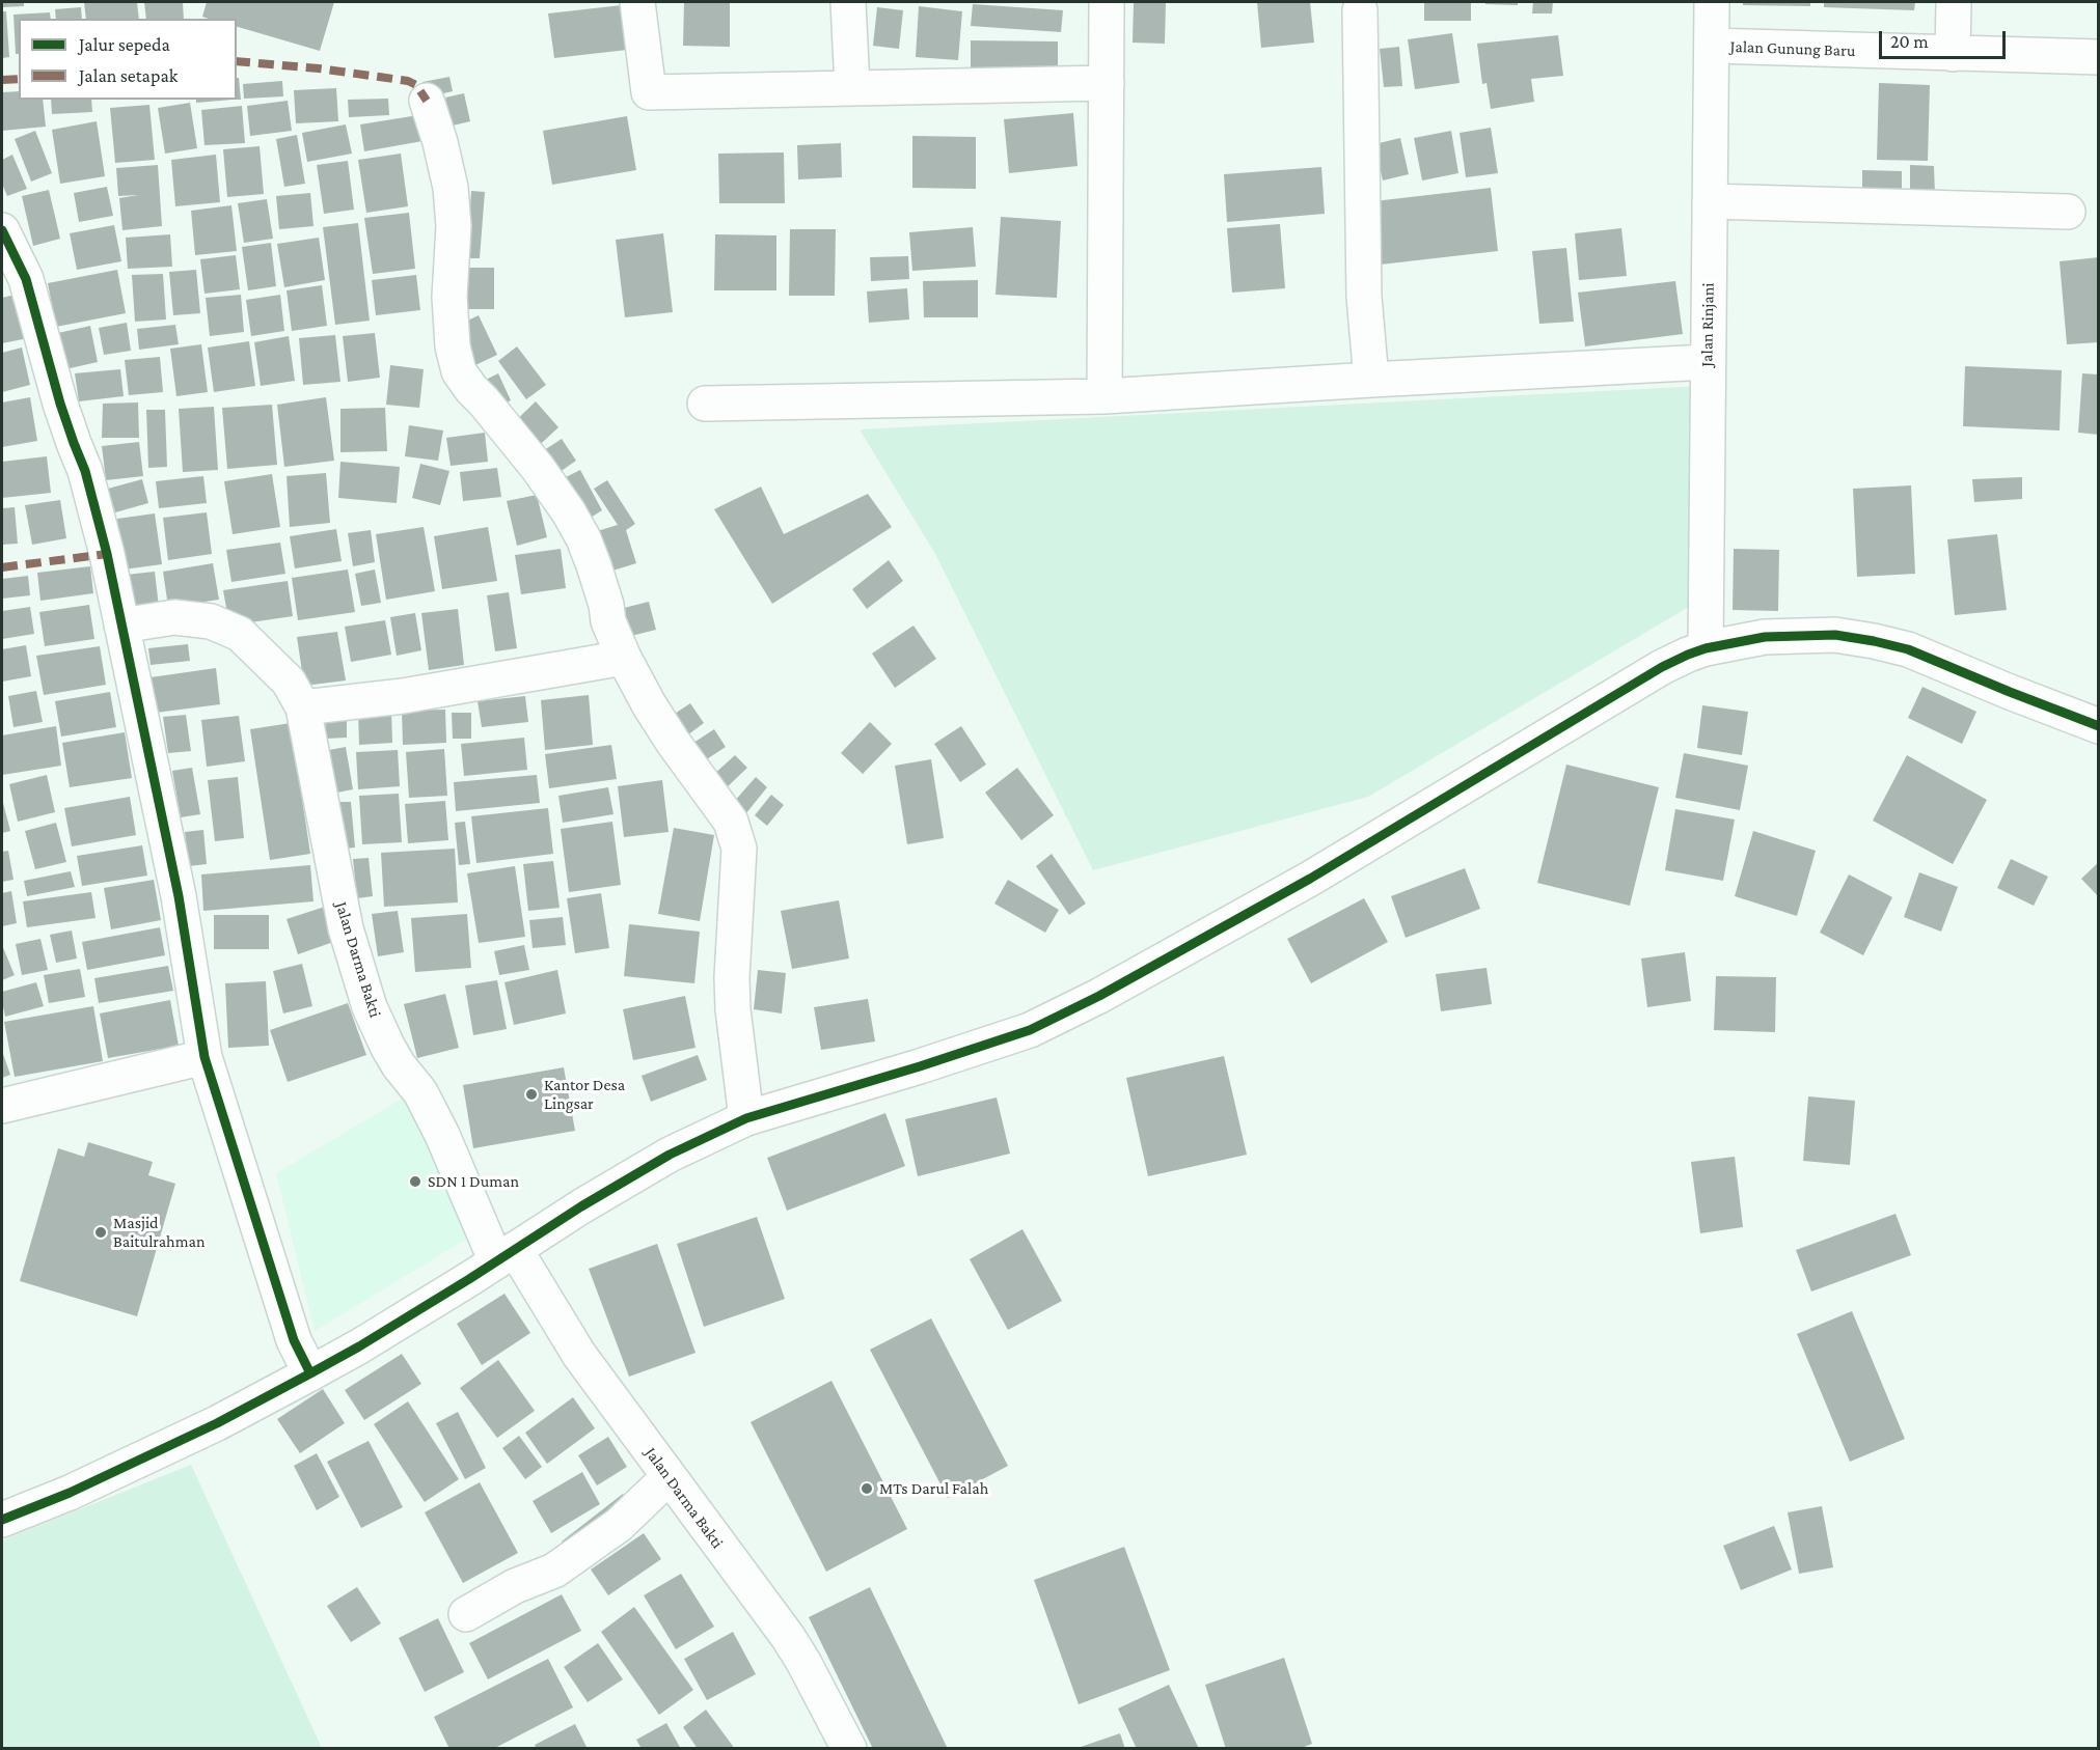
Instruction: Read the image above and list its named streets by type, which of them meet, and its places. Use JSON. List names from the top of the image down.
{
  "streets": {
    "street": ["Jalan Gunung Baru", "Jalan Rinjani", "Jalan Darma Bakti"]
  },
  "crossings": [
    ["Jalan Gunung Baru", "Jalan Rinjani"]
  ],
  "places": [
    "Kantor Desa Lingsar",
    "SDN 1 Duman",
    "Masjid Baitulrahman",
    "MTs Darul Falah"
  ],
  "legend": ["Jalur sepeda", "Jalan setapak"],
  "scale_bar": "20 m"
}
